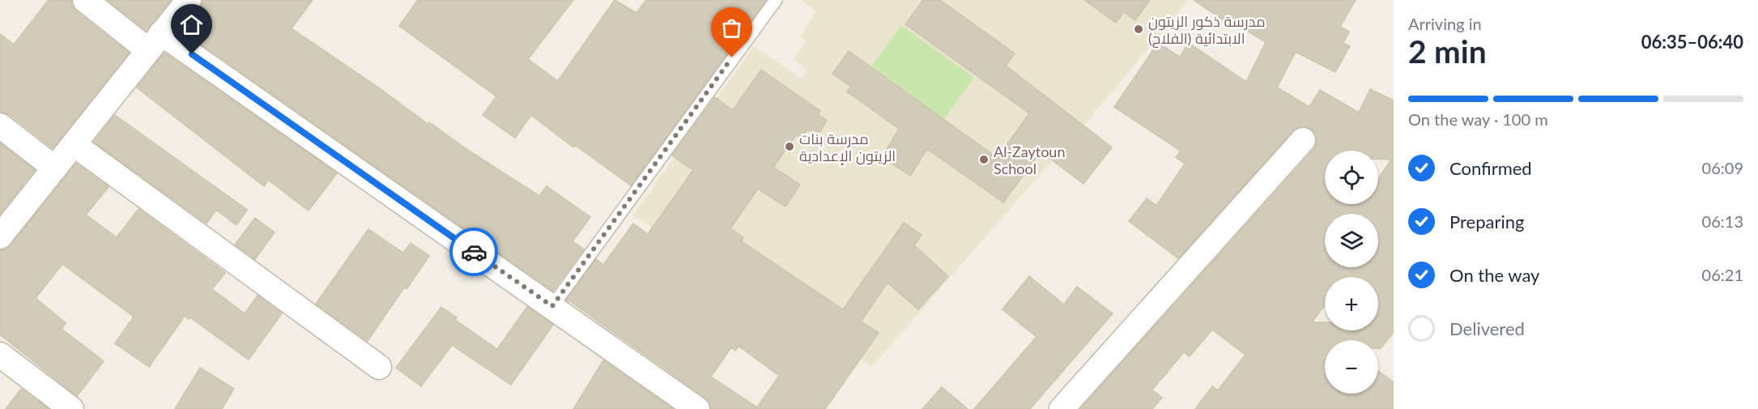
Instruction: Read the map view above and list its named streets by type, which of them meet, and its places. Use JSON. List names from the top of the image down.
{
  "places": ["مدرسة ذكور الزيتون الابتدائية (الفلاح)", "مدرسة بنات الزيتون الإعدادية", "Al-Zaytoun School"],
  "page": {
    "heading": ["2 min", "Arriving in", "06:35–06:40"],
    "bar": "On the way · 100 m",
    "list": [
      ["Confirmed", "06:09"],
      ["Preparing", "06:13"],
      ["On the way", "06:21"],
      "Delivered"
    ],
    "map_buttons": ["+", "−"]
  }
}
